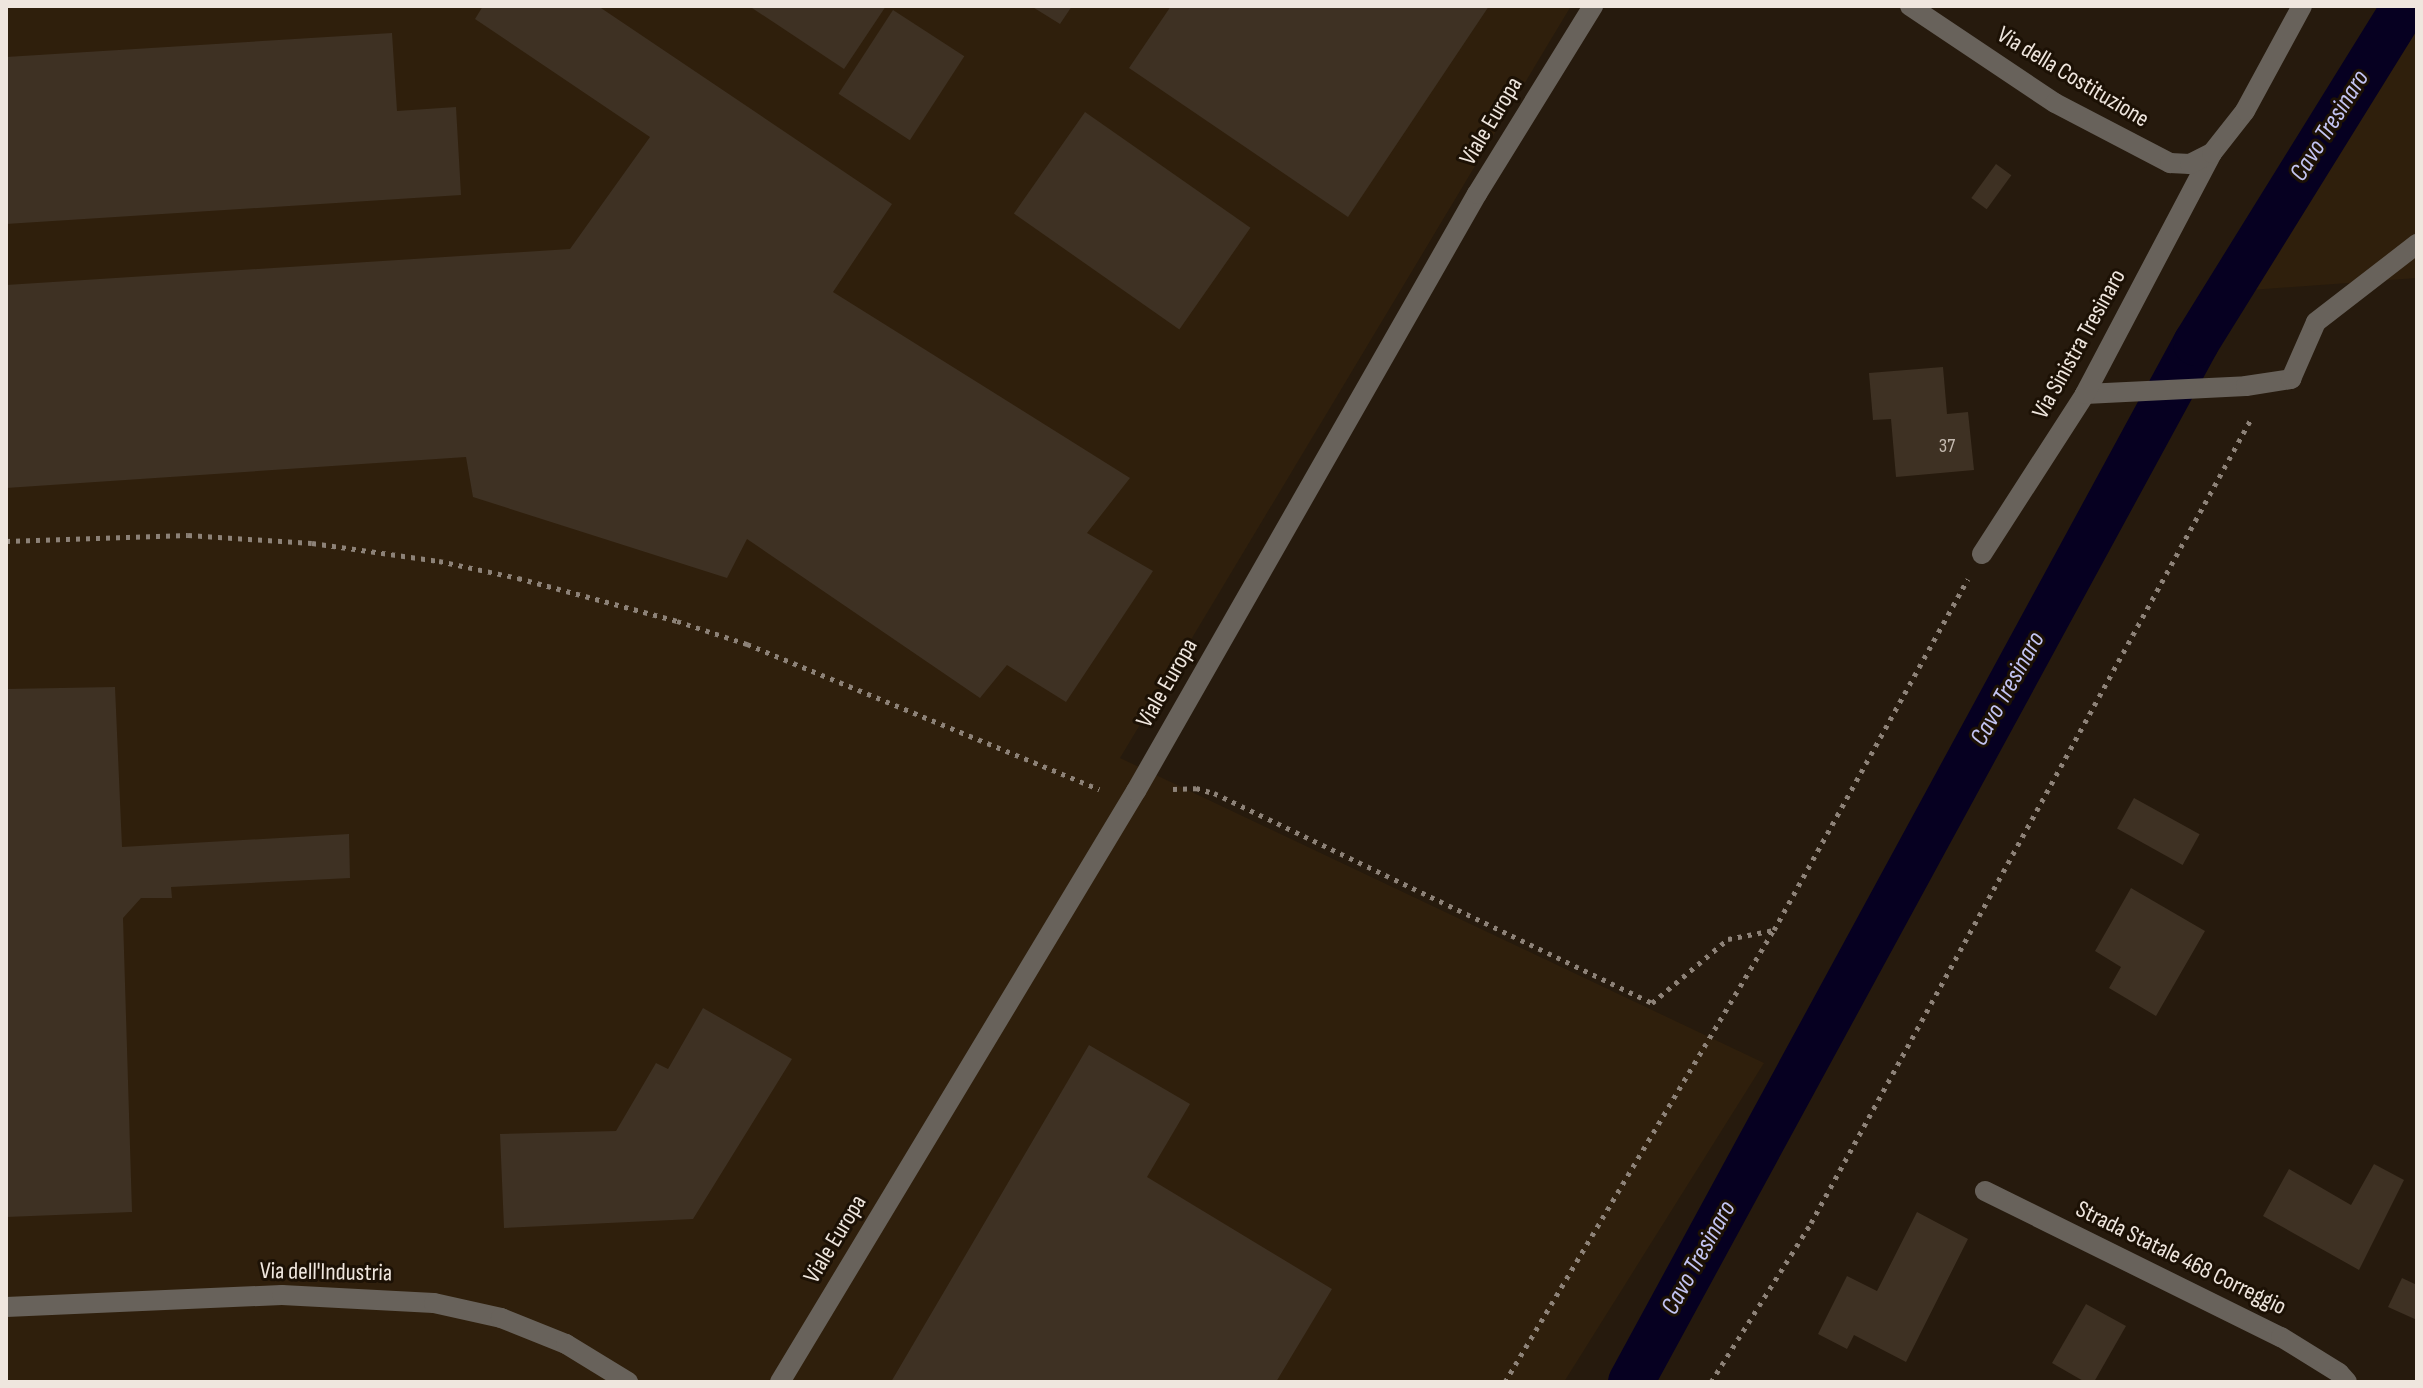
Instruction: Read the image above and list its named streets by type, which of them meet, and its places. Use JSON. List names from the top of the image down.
{
  "streets": {
    "street": [
      "Via della Costituzione",
      "Viale Europa",
      "Via Sinistra Tresinaro",
      "Strada Statale 468 Correggio",
      "Via dell'Industria"
    ]
  },
  "crossings": [
    ["Via della Costituzione", "Via Sinistra Tresinaro"]
  ],
  "water": ["Cavo Tresinaro"],
  "house_numbers": ["37"]
}
